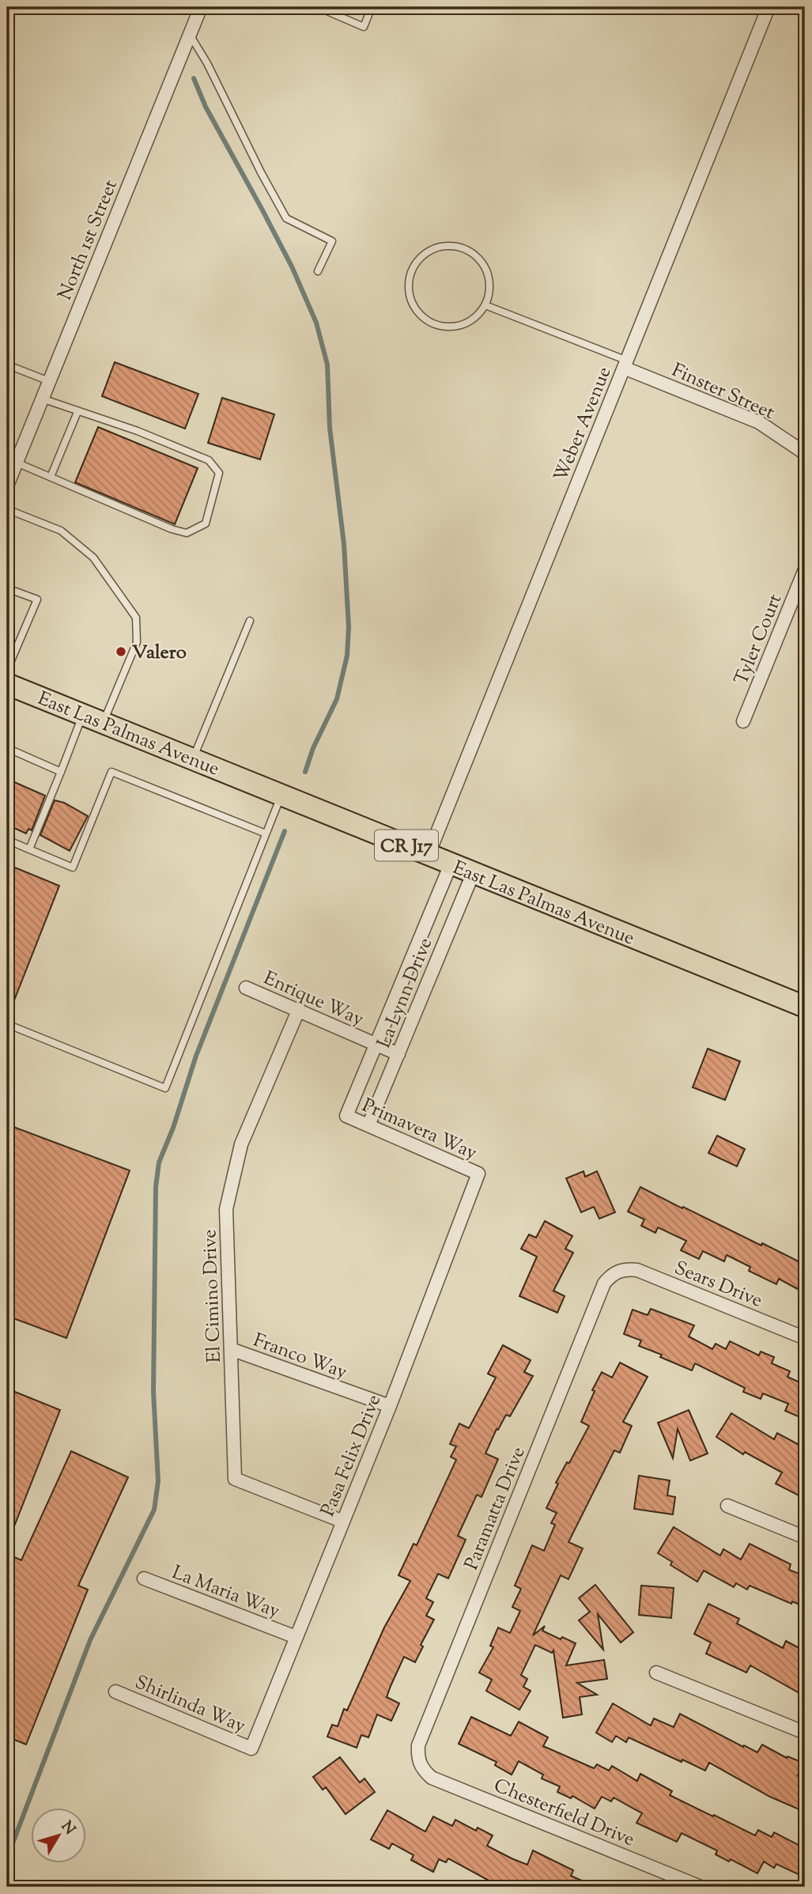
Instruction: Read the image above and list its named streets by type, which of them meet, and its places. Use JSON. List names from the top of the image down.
{
  "streets": {
    "main road": ["East Las Palmas Avenue", "CR J17"],
    "street": [
      "North 1st Street",
      "Finster Street",
      "Weber Avenue",
      "Tyler Court",
      "La Lynn Drive",
      "Enrique Way",
      "Primavera Way",
      "Sears Drive",
      "El Cimino Drive",
      "Franco Way",
      "Pasa Felix Drive",
      "Paramatta Drive",
      "La Maria Way",
      "Shirlinda Way",
      "Chesterfield Drive"
    ]
  },
  "crossings": [
    ["Finster Street", "Weber Avenue"],
    ["Weber Avenue", "East Las Palmas Avenue"],
    ["East Las Palmas Avenue", "La Lynn Drive"],
    ["La Lynn Drive", "Enrique Way"],
    ["La Lynn Drive", "Primavera Way"],
    ["Enrique Way", "El Cimino Drive"],
    ["Primavera Way", "Pasa Felix Drive"],
    ["Sears Drive", "Paramatta Drive"],
    ["El Cimino Drive", "Franco Way"],
    ["El Cimino Drive", "Pasa Felix Drive"],
    ["Franco Way", "Pasa Felix Drive"],
    ["Pasa Felix Drive", "La Maria Way"],
    ["Pasa Felix Drive", "Shirlinda Way"],
    ["Paramatta Drive", "Chesterfield Drive"]
  ],
  "places": ["Valero"],
  "north": "top right"
}
